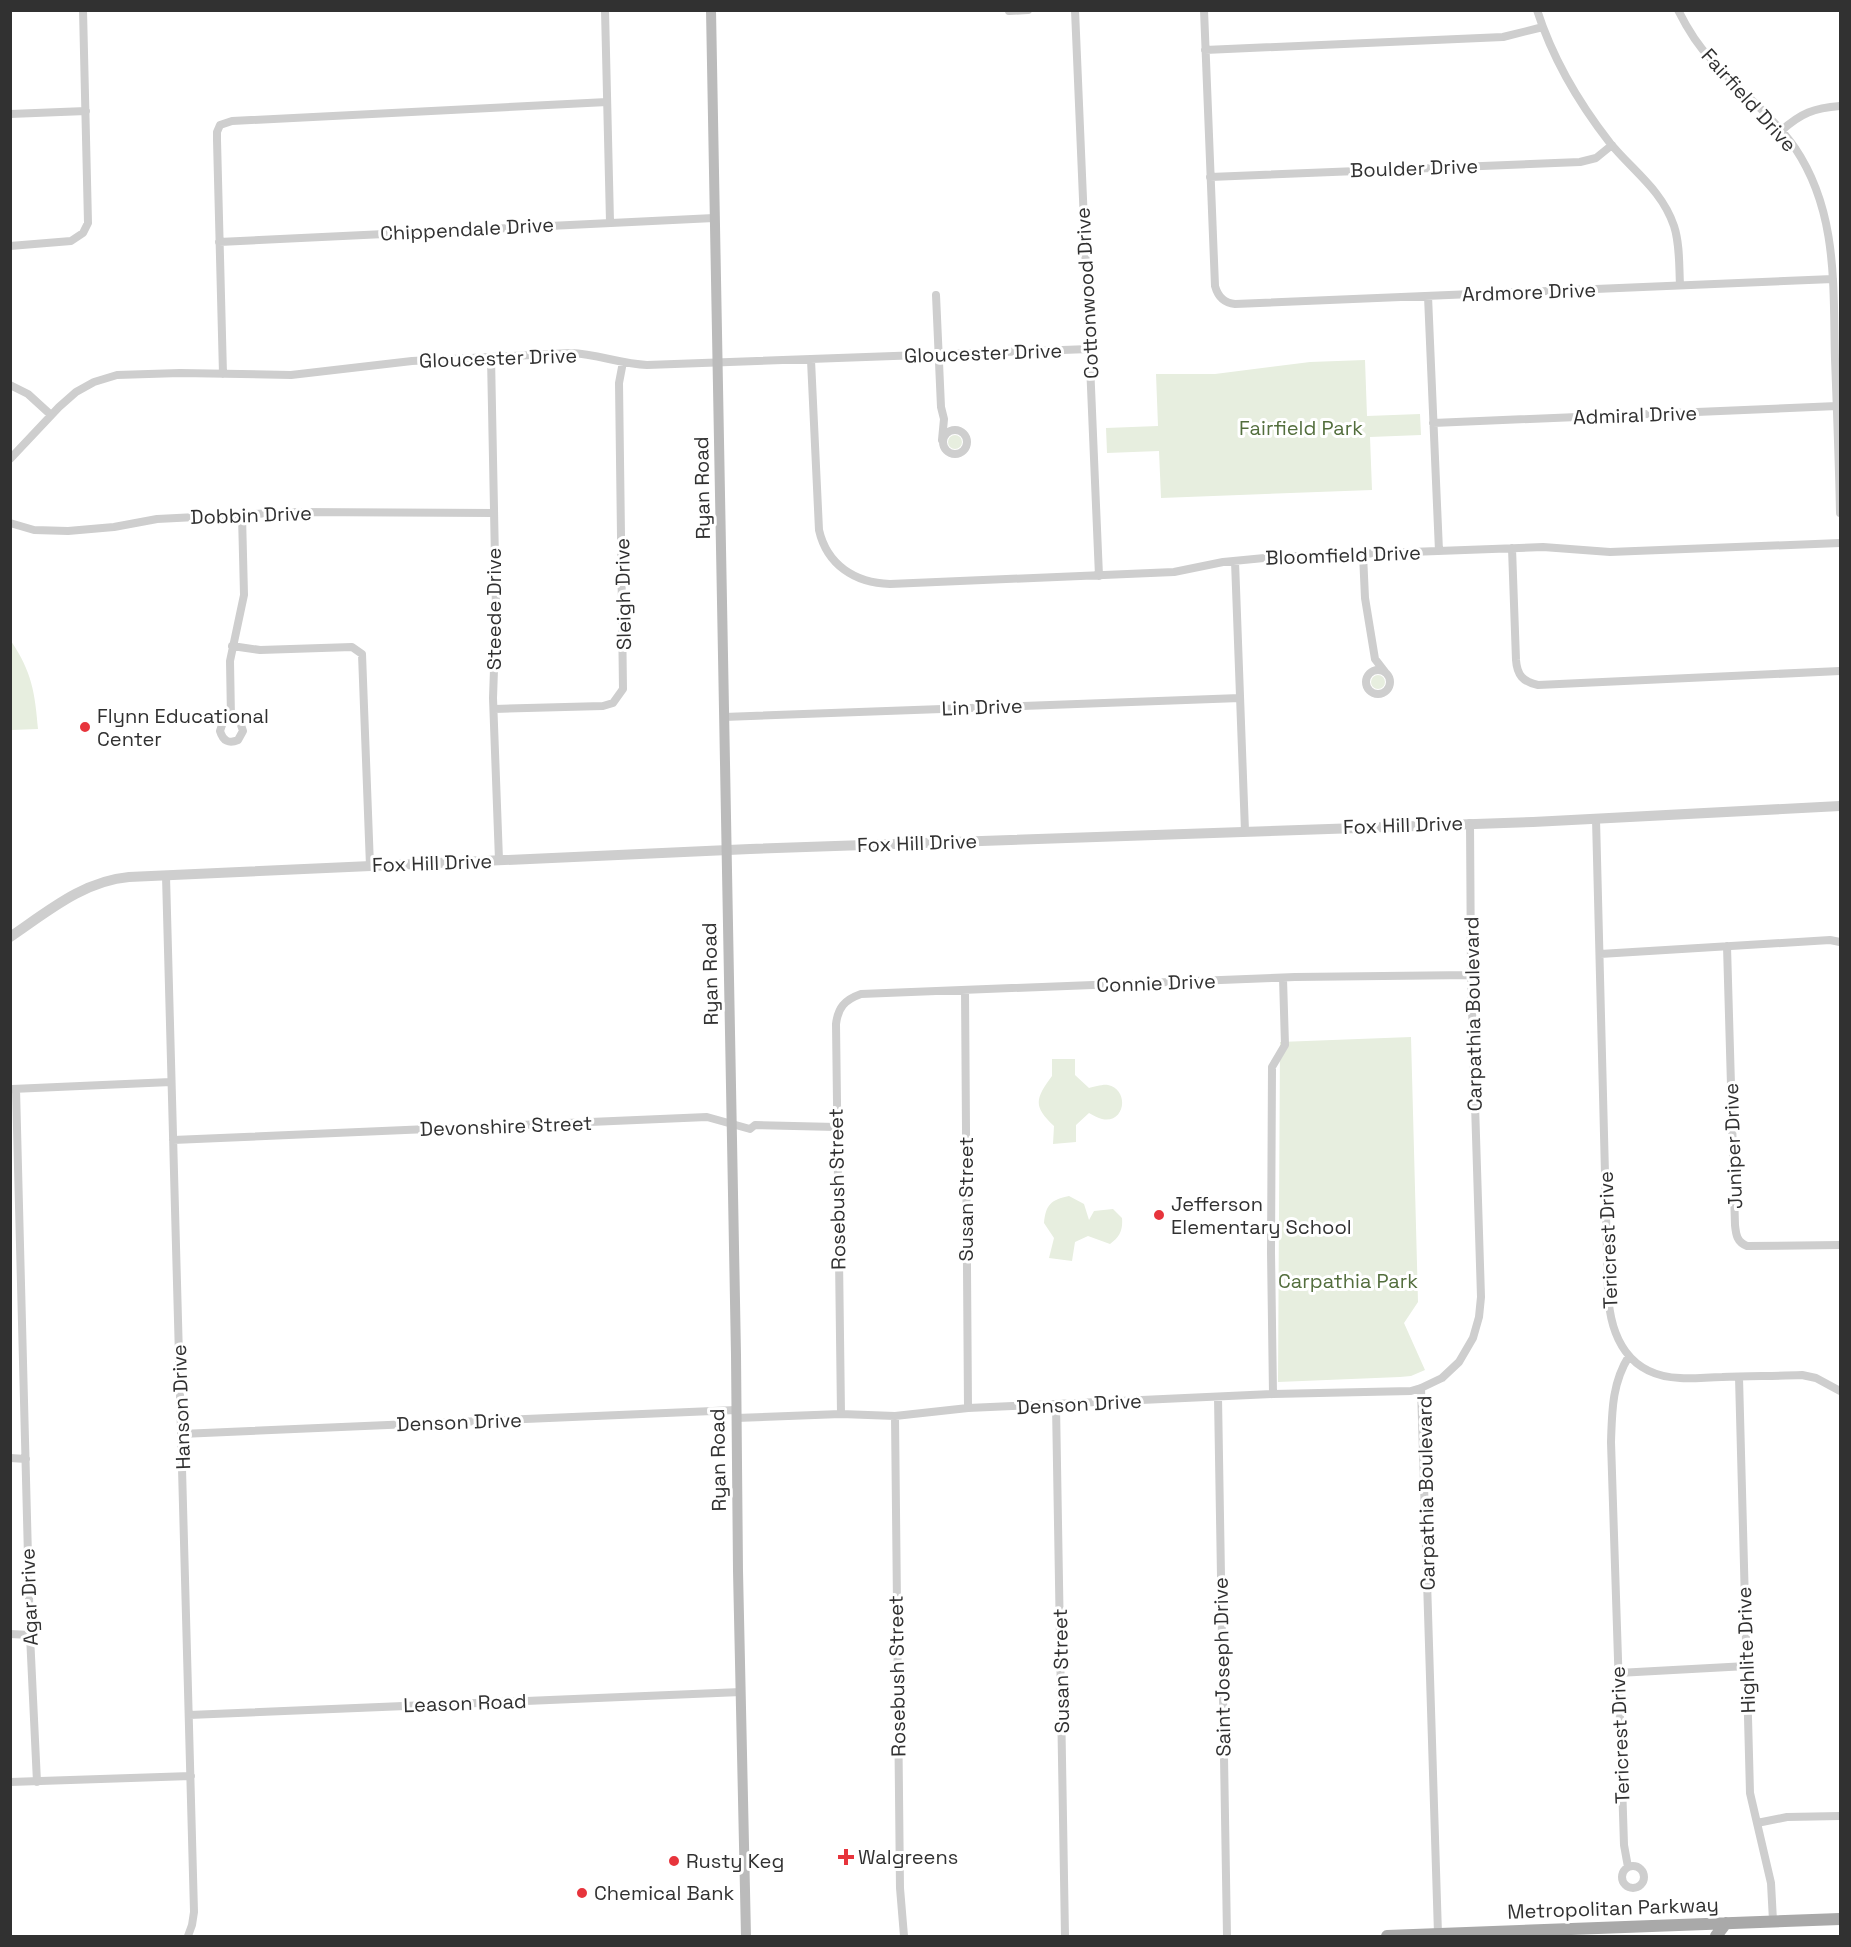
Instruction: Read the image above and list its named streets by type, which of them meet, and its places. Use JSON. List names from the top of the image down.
{
  "streets": {
    "main road": ["Ryan Road", "Metropolitan Parkway"],
    "street": [
      "Fairfield Drive",
      "Boulder Drive",
      "Chippendale Drive",
      "Ardmore Drive",
      "Cottonwood Drive",
      "Gloucester Drive",
      "Admiral Drive",
      "Dobbin Drive",
      "Bloomfield Drive",
      "Sleigh Drive",
      "Steede Drive",
      "Lin Drive",
      "Fox Hill Drive",
      "Connie Drive",
      "Carpathia Boulevard",
      "Devonshire Street",
      "Juniper Drive",
      "Rosebush Street",
      "Susan Street",
      "Tericrest Drive",
      "Denson Drive",
      "Hanson Drive",
      "Agar Drive",
      "Highlite Drive",
      "Saint Joseph Drive",
      "Leason Road"
    ]
  },
  "crossings": [
    ["Fairfield Drive", "Ardmore Drive"],
    ["Fairfield Drive", "Admiral Drive"],
    ["Boulder Drive", "Ardmore Drive"],
    ["Chippendale Drive", "Ryan Road"],
    ["Cottonwood Drive", "Gloucester Drive"],
    ["Cottonwood Drive", "Bloomfield Drive"],
    ["Gloucester Drive", "Ryan Road"],
    ["Gloucester Drive", "Bloomfield Drive"],
    ["Gloucester Drive", "Sleigh Drive"],
    ["Gloucester Drive", "Steede Drive"],
    ["Ryan Road", "Lin Drive"],
    ["Ryan Road", "Fox Hill Drive"],
    ["Ryan Road", "Devonshire Street"],
    ["Ryan Road", "Denson Drive"],
    ["Ryan Road", "Leason Road"],
    ["Dobbin Drive", "Steede Drive"],
    ["Sleigh Drive", "Steede Drive"],
    ["Steede Drive", "Fox Hill Drive"],
    ["Fox Hill Drive", "Carpathia Boulevard"],
    ["Fox Hill Drive", "Tericrest Drive"],
    ["Fox Hill Drive", "Hanson Drive"],
    ["Connie Drive", "Carpathia Boulevard"],
    ["Connie Drive", "Rosebush Street"],
    ["Connie Drive", "Susan Street"],
    ["Carpathia Boulevard", "Denson Drive"],
    ["Carpathia Boulevard", "Metropolitan Parkway"],
    ["Devonshire Street", "Rosebush Street"],
    ["Devonshire Street", "Hanson Drive"],
    ["Rosebush Street", "Denson Drive"],
    ["Susan Street", "Denson Drive"],
    ["Denson Drive", "Hanson Drive"],
    ["Denson Drive", "Saint Joseph Drive"],
    ["Hanson Drive", "Leason Road"],
    ["Highlite Drive", "Metropolitan Parkway"]
  ],
  "parks": ["Fairfield Park", "Carpathia Park"],
  "places": {
    "other": [
      "Flynn Educational Center",
      "Jefferson Elementary School",
      "Rusty Keg",
      "Chemical Bank"
    ],
    "health": ["Walgreens"]
  }
}
